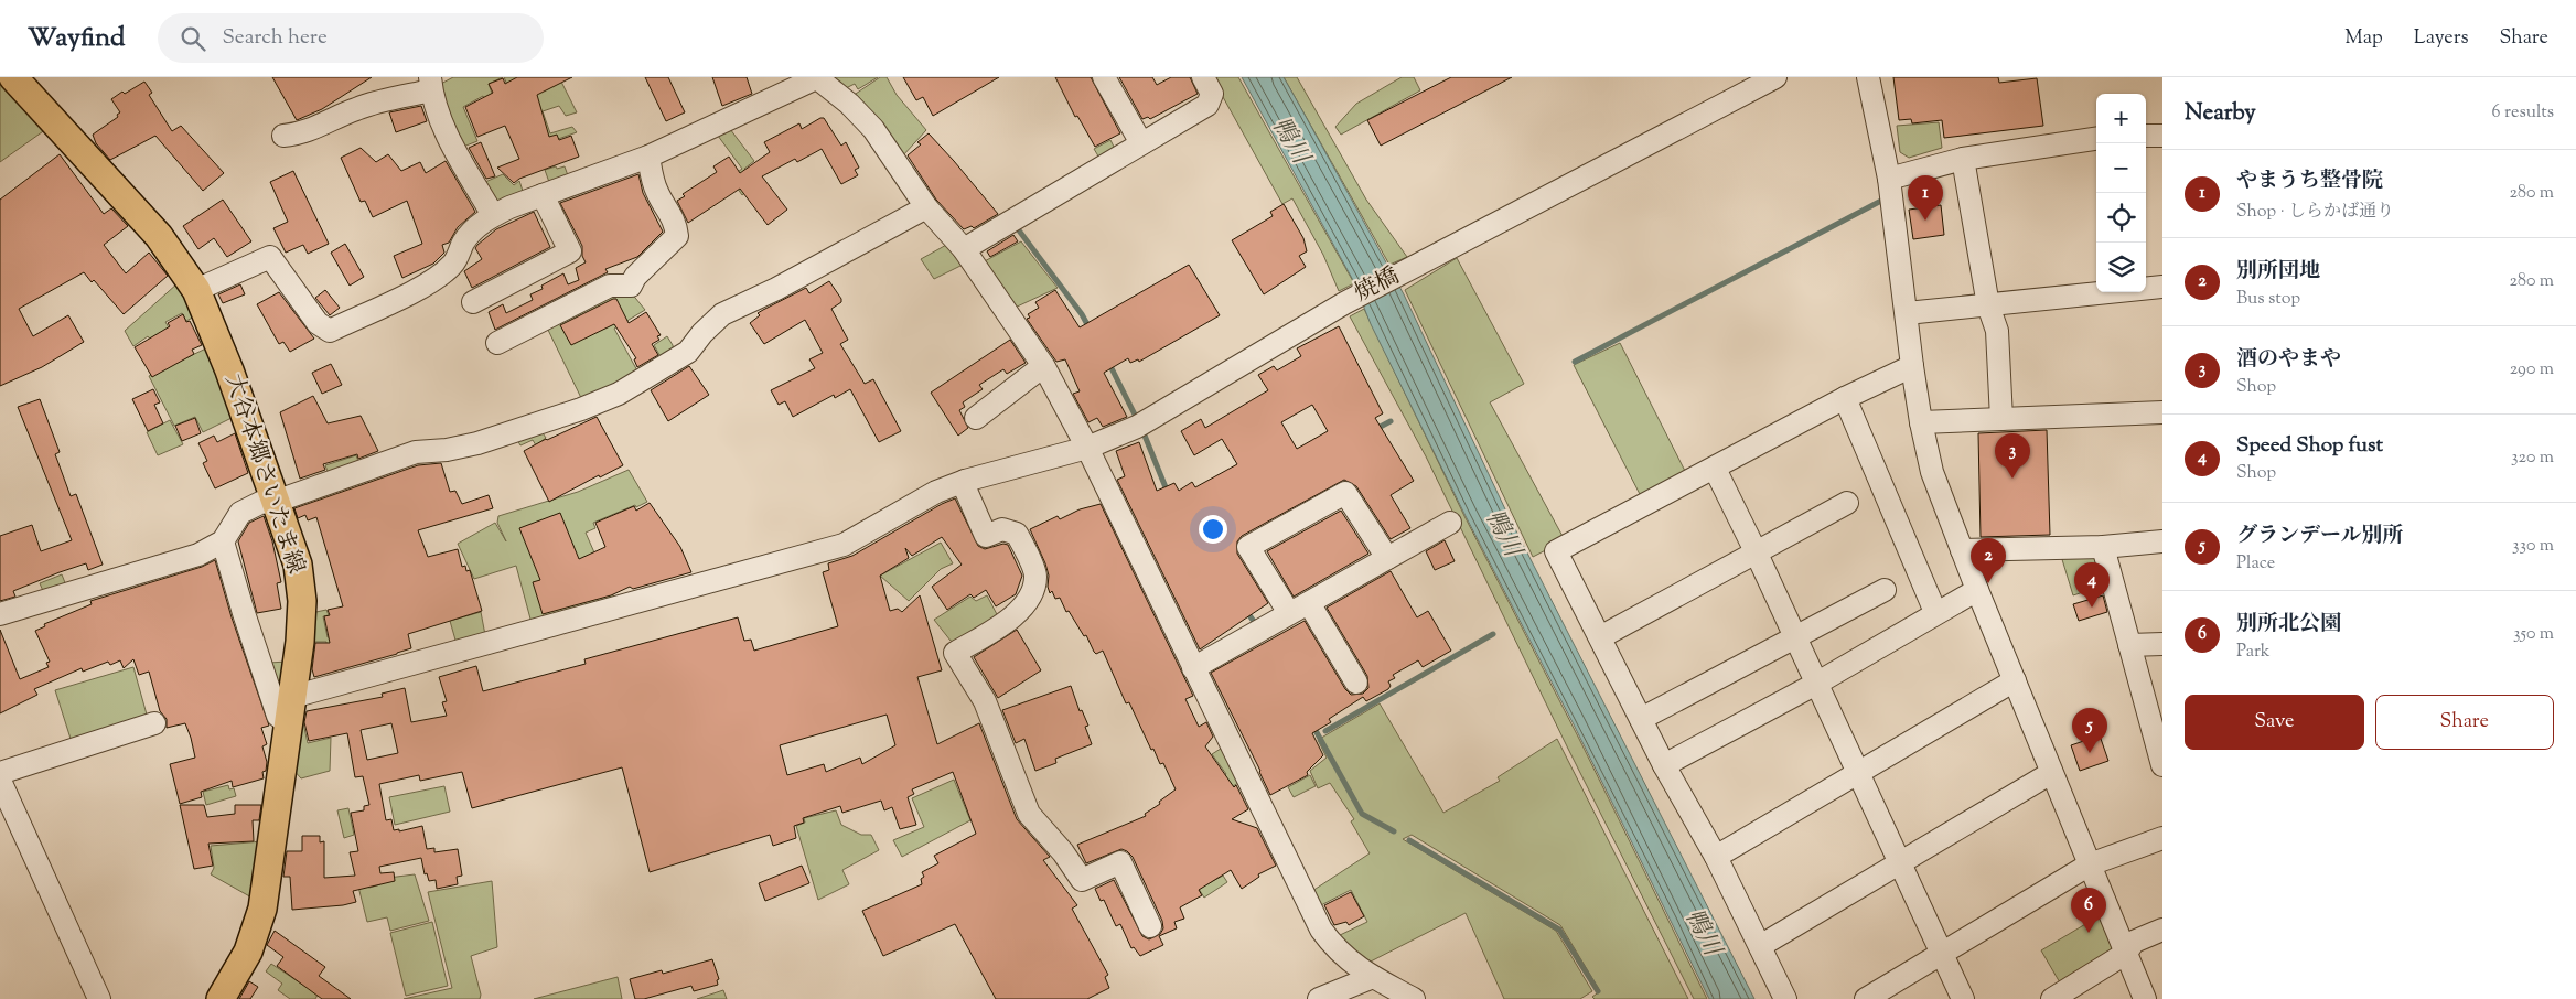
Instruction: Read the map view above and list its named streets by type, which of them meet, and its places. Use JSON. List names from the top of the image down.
{
  "streets": {
    "main road": ["大谷本郷さいたま線"],
    "street": ["焼橋"]
  },
  "crossings": [
    ["焼橋", "大谷本郷さいたま線"]
  ],
  "water": ["鴨川"],
  "page": {
    "header": "Wayfind",
    "search": "Search here",
    "nav": ["Map", "Layers", "Share"],
    "heading": ["Nearby", "6 results"],
    "map_buttons": ["+", "−"],
    "list": [
      {
        "mark": "1",
        "name": "やまうち整骨院",
        "note": "Shop · しらかば通り",
        "value": "280 m"
      },
      {
        "mark": "2",
        "name": "別所団地",
        "note": "Bus stop",
        "value": "280 m"
      },
      {
        "mark": "3",
        "name": "酒のやまや",
        "note": "Shop",
        "value": "290 m"
      },
      {
        "mark": "4",
        "name": "Speed Shop fust",
        "note": "Shop",
        "value": "320 m"
      },
      {
        "mark": "5",
        "name": "グランデール別所",
        "note": "Place",
        "value": "330 m"
      },
      {
        "mark": "6",
        "name": "別所北公園",
        "note": "Park",
        "value": "350 m"
      }
    ],
    "pins": [
      "1",
      "3",
      "2",
      "4",
      "5",
      "6"
    ],
    "buttons": ["Save", "Share"]
  }
}
